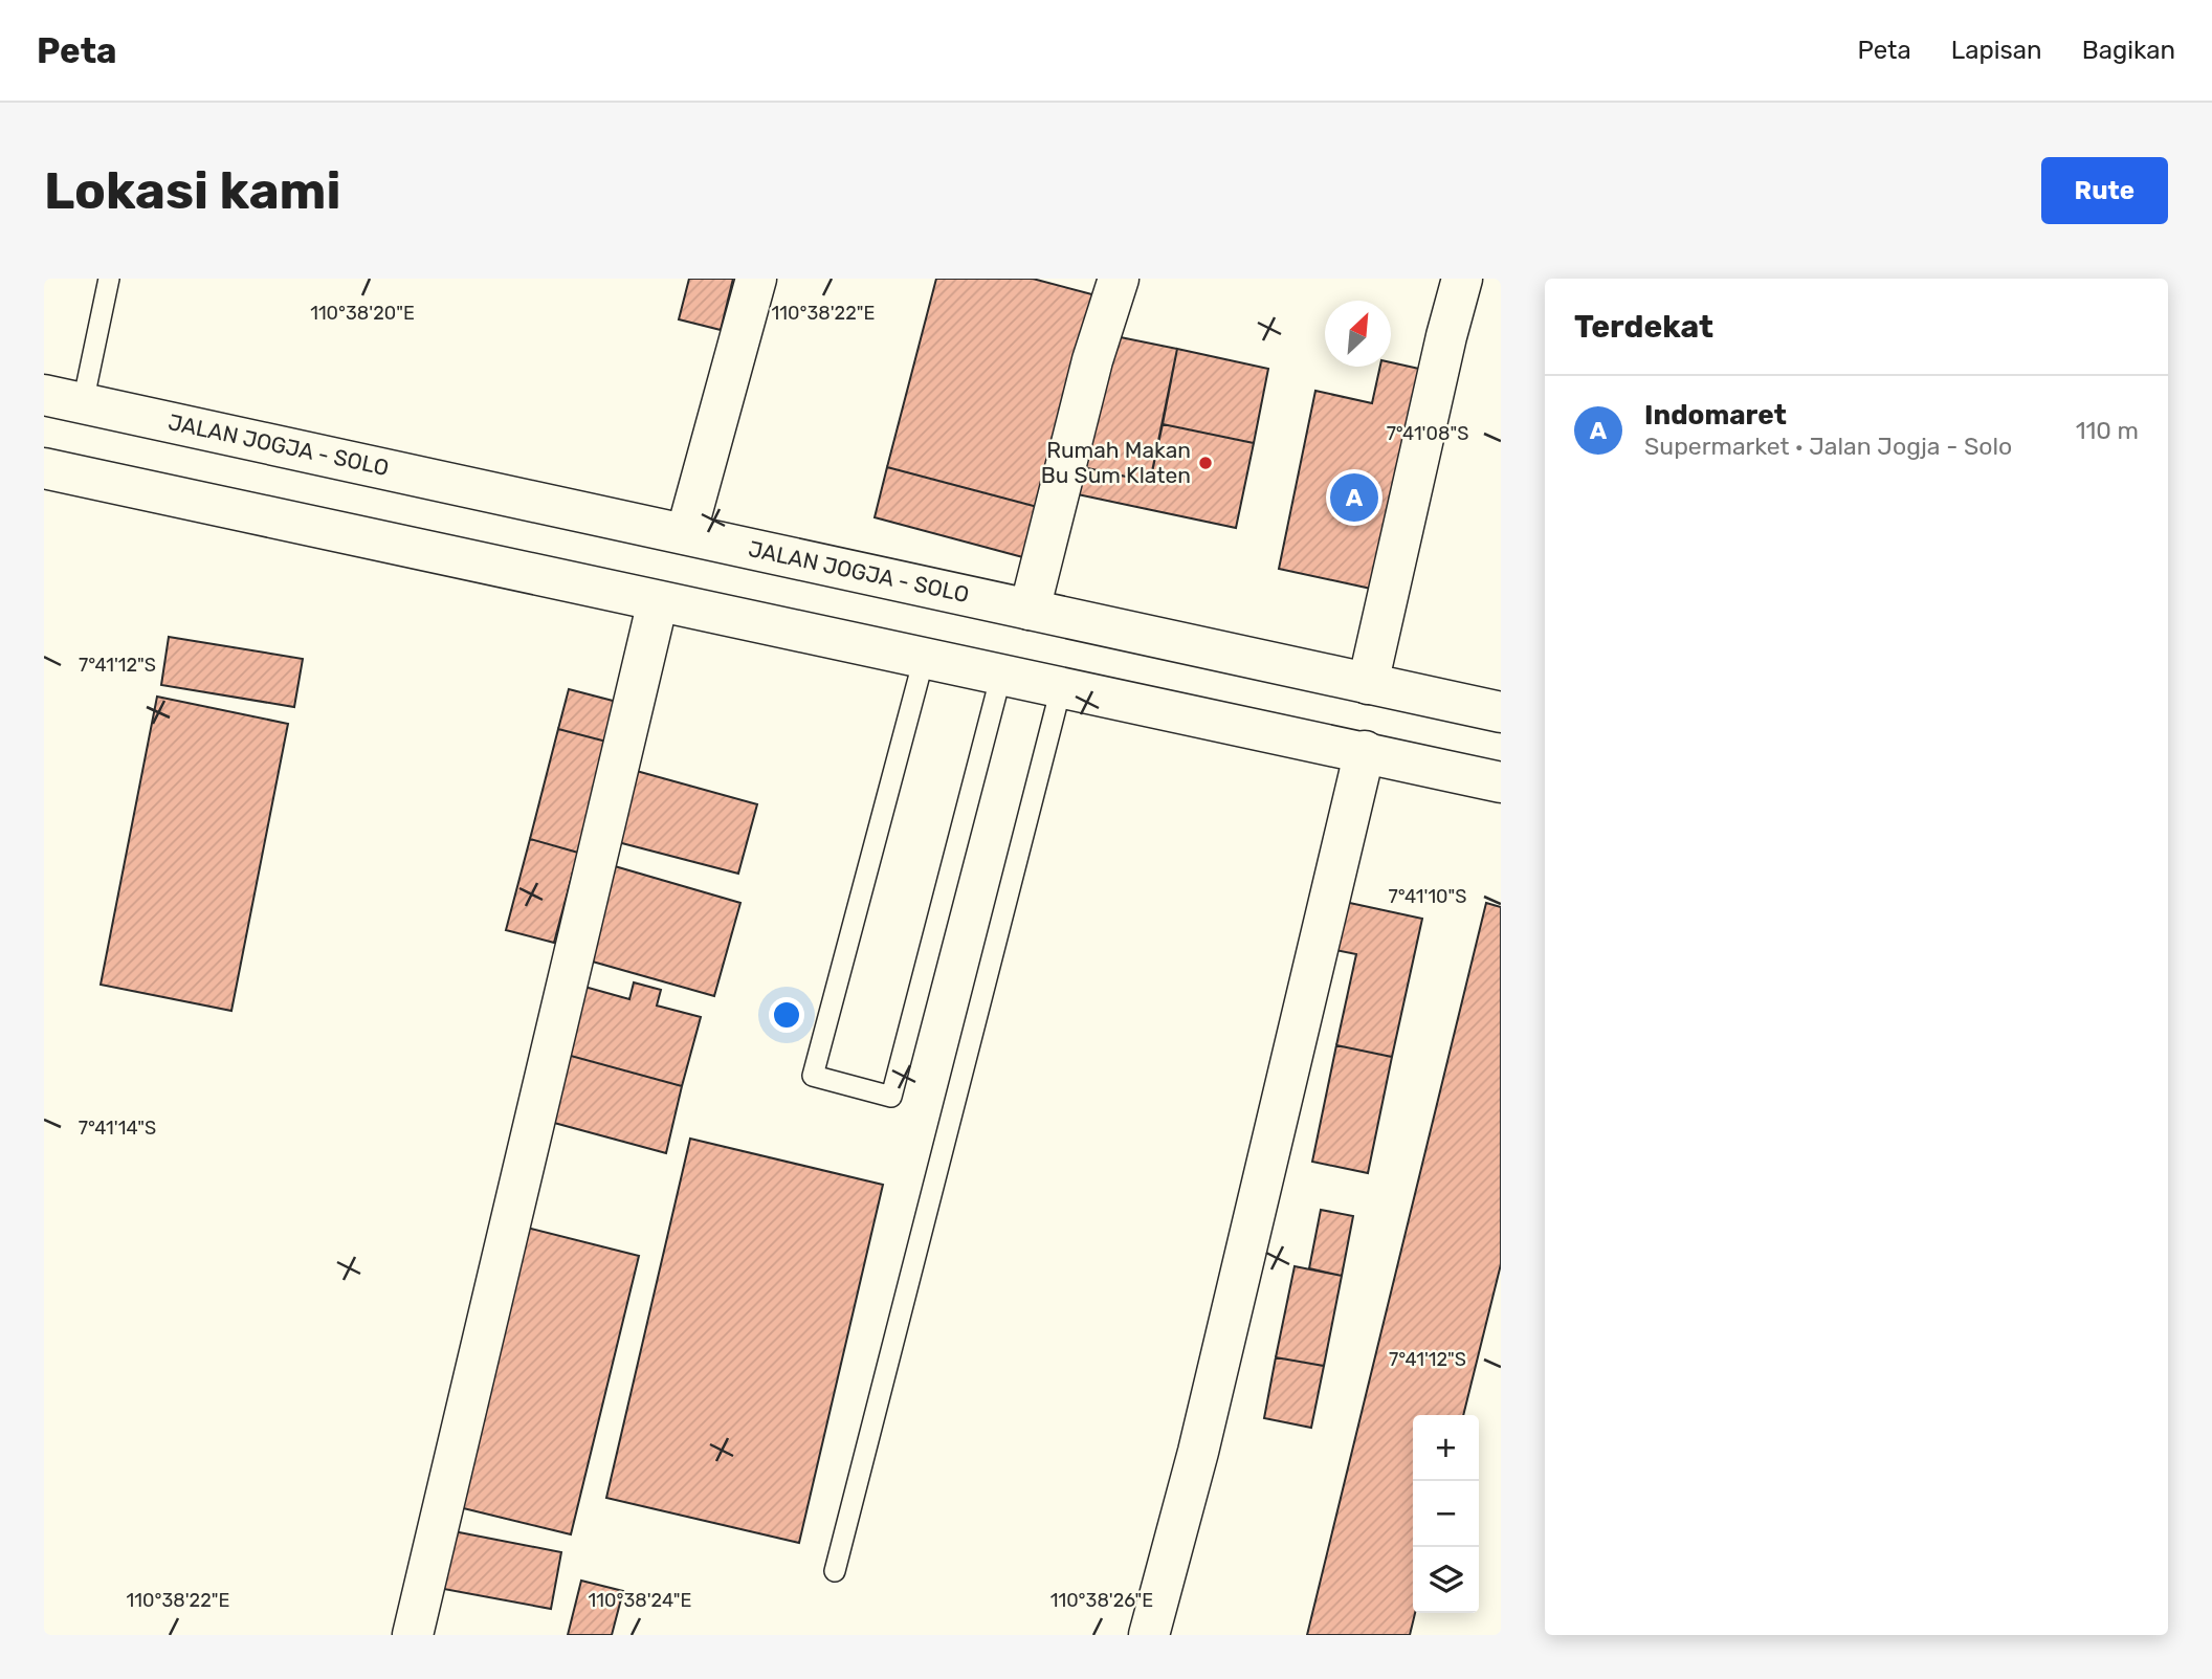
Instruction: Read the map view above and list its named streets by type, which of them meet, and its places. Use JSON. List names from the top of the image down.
{
  "streets": {
    "main road": ["JALAN JOGJA - SOLO"]
  },
  "places": ["Rumah Makan Bu Sum Klaten"],
  "north": "top right",
  "page": {
    "header": "Peta",
    "nav": ["Peta", "Lapisan", "Bagikan"],
    "buttons": "Rute",
    "title": "Lokasi kami",
    "heading": "Terdekat",
    "list": [
      {
        "mark": "A",
        "name": "Indomaret",
        "note": "Supermarket · Jalan Jogja - Solo",
        "value": "110 m"
      }
    ],
    "pins": "A",
    "map_buttons": ["+", "−"]
  },
  "coordinates": [
    "110°38'20\"E",
    "110°38'22\"E",
    "7°41'08\"S",
    "7°41'12\"S",
    "7°41'10\"S",
    "7°41'14\"S",
    "110°38'24\"E",
    "110°38'26\"E"
  ]
}
